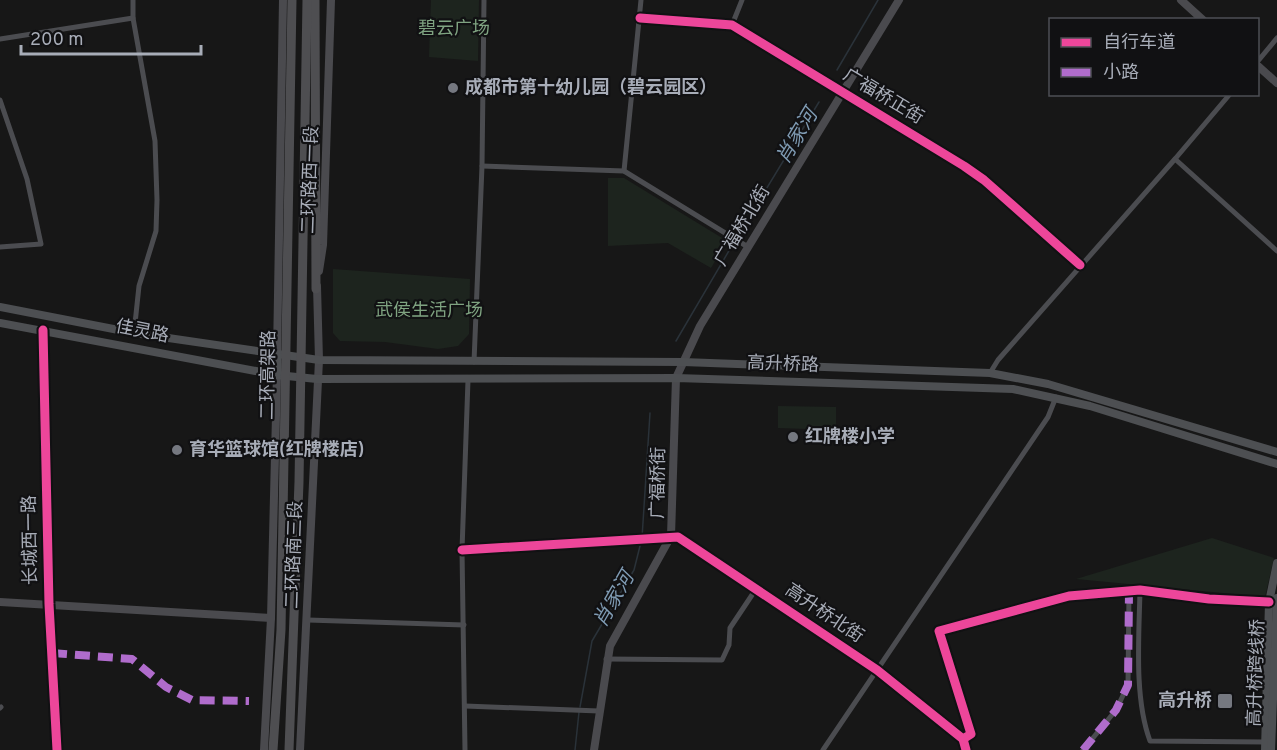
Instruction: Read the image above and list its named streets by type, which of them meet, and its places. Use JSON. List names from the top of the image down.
{
  "streets": {
    "highway": ["二环高架路"],
    "main road": [
      "二环路西一段",
      "广福桥北街",
      "佳灵路",
      "高升桥路",
      "广福桥街",
      "二环路南三段",
      "高升桥跨线桥"
    ],
    "street": ["广福桥正街", "长城西一路", "高升桥北街"]
  },
  "crossings": [
    ["广福桥正街", "广福桥北街"],
    ["二环路西一段", "佳灵路"],
    ["二环路西一段", "高升桥路"],
    ["二环路西一段", "二环路南三段"],
    ["广福桥北街", "高升桥路"],
    ["广福桥北街", "广福桥街"],
    ["佳灵路", "高升桥路"],
    ["佳灵路", "长城西一路"],
    ["佳灵路", "二环路南三段"],
    ["高升桥路", "广福桥街"],
    ["高升桥路", "二环路南三段"],
    ["广福桥街", "高升桥北街"]
  ],
  "water": ["肖家河"],
  "parks": ["碧云广场", "武侯生活广场"],
  "places": {
    "other": ["成都市第十幼儿园（碧云园区）", "红牌楼小学", "育华篮球馆(红牌楼店)"],
    "transit": ["高升桥"]
  },
  "legend": ["自行车道", "小路"],
  "scale_bar": "200 m"
}
